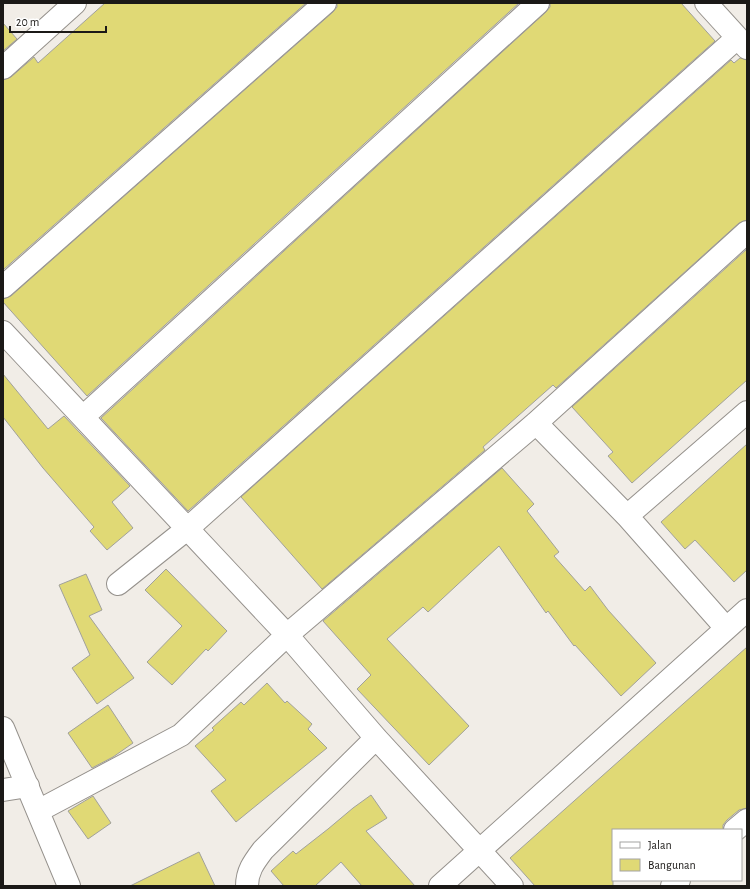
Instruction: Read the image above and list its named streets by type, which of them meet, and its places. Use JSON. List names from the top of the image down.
{
  "legend": ["Jalan", "Bangunan"],
  "scale_bar": "20 m"
}
